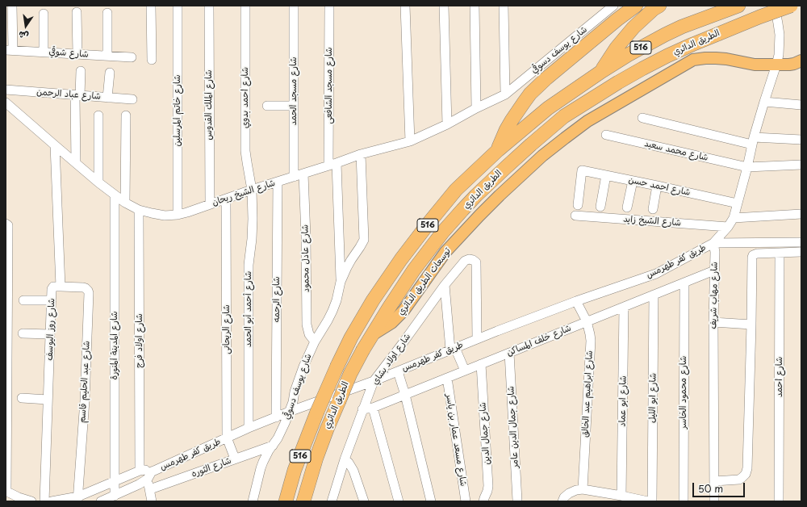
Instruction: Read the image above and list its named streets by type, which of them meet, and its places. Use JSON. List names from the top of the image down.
{
  "streets": {
    "highway": ["الطريق الدائري", "516"],
    "main road": ["توسعات الطريق الدائري"],
    "street": [
      "شارع يوسف دسوقي",
      "شارع شوقي",
      "شارع مسجد الشافعى",
      "شارع مسجد الحمد",
      "شارع عباد الرحمن",
      "شارع احمد بدوي",
      "شارع الملك القدوس",
      "شارع خاتم المرسلين",
      "شارع محمد سعيد",
      "شارع احمد حسن",
      "شارع الشيخ ريحان",
      "شارع الشيخ زايد",
      "شارع عادل محمود",
      "طريق كفر طهرمس",
      "شارع مهاب شريف",
      "شارع الرحمه",
      "شارع أحمد أبو الحمد",
      "شارع روز اليوسف",
      "شارع الريحانى",
      "شارع اولاد فرج",
      "شارع خلف المساكن",
      "شارع المدينة المنورة",
      "شارع اولاد بشاي",
      "شارع احمد",
      "شارع عبد الحليم قاسم",
      "شارع محمود الخاسر",
      "شارع ابراهيم عبد الخالق",
      "شارع ابو الليل",
      "شارع ابو عماد",
      "شارع جمال الدين عامر",
      "شارع جمال الدين",
      "شارع مسعد عمار بن ياسر",
      "شارع الثوره"
    ]
  },
  "crossings": [
    ["الطريق الدائري", "توسعات الطريق الدائري"],
    ["شارع يوسف دسوقي", "شارع مسجد الشافعى"],
    ["شارع يوسف دسوقي", "شارع الشيخ ريحان"],
    ["شارع يوسف دسوقي", "شارع عادل محمود"],
    ["شارع يوسف دسوقي", "طريق كفر طهرمس"],
    ["شارع يوسف دسوقي", "شارع الثوره"],
    ["شارع مسجد الشافعى", "شارع الشيخ ريحان"],
    ["شارع مسجد الحمد", "شارع الشيخ ريحان"],
    ["شارع احمد بدوي", "شارع الشيخ ريحان"],
    ["شارع احمد بدوي", "شارع أحمد أبو الحمد"],
    ["شارع الملك القدوس", "شارع الشيخ ريحان"],
    ["شارع خاتم المرسلين", "شارع الشيخ ريحان"],
    ["شارع الشيخ ريحان", "شارع عادل محمود"],
    ["شارع الشيخ ريحان", "شارع الرحمه"],
    ["شارع الشيخ ريحان", "شارع أحمد أبو الحمد"],
    ["شارع الشيخ ريحان", "شارع روز اليوسف"],
    ["شارع الشيخ ريحان", "شارع الريحانى"],
    ["شارع الشيخ ريحان", "شارع اولاد فرج"],
    ["شارع الشيخ ريحان", "شارع المدينة المنورة"],
    ["طريق كفر طهرمس", "شارع مهاب شريف"],
    ["طريق كفر طهرمس", "شارع الرحمه"],
    ["طريق كفر طهرمس", "شارع أحمد أبو الحمد"],
    ["طريق كفر طهرمس", "شارع الريحانى"],
    ["طريق كفر طهرمس", "شارع اولاد فرج"],
    ["طريق كفر طهرمس", "شارع المدينة المنورة"],
    ["طريق كفر طهرمس", "شارع اولاد بشاي"],
    ["طريق كفر طهرمس", "شارع عبد الحليم قاسم"],
    ["طريق كفر طهرمس", "شارع ابراهيم عبد الخالق"],
    ["شارع مهاب شريف", "شارع خلف المساكن"],
    ["شارع روز اليوسف", "شارع عبد الحليم قاسم"],
    ["شارع الريحانى", "شارع الثوره"],
    ["شارع اولاد فرج", "شارع الثوره"],
    ["شارع خلف المساكن", "شارع اولاد بشاي"],
    ["شارع خلف المساكن", "شارع محمود الخاسر"],
    ["شارع خلف المساكن", "شارع ابراهيم عبد الخالق"],
    ["شارع خلف المساكن", "شارع ابو الليل"],
    ["شارع خلف المساكن", "شارع ابو عماد"],
    ["شارع خلف المساكن", "شارع جمال الدين عامر"],
    ["شارع خلف المساكن", "شارع جمال الدين"],
    ["شارع خلف المساكن", "شارع مسعد عمار بن ياسر"]
  ],
  "scale_bar": "50 m",
  "north": "bottom"
}
